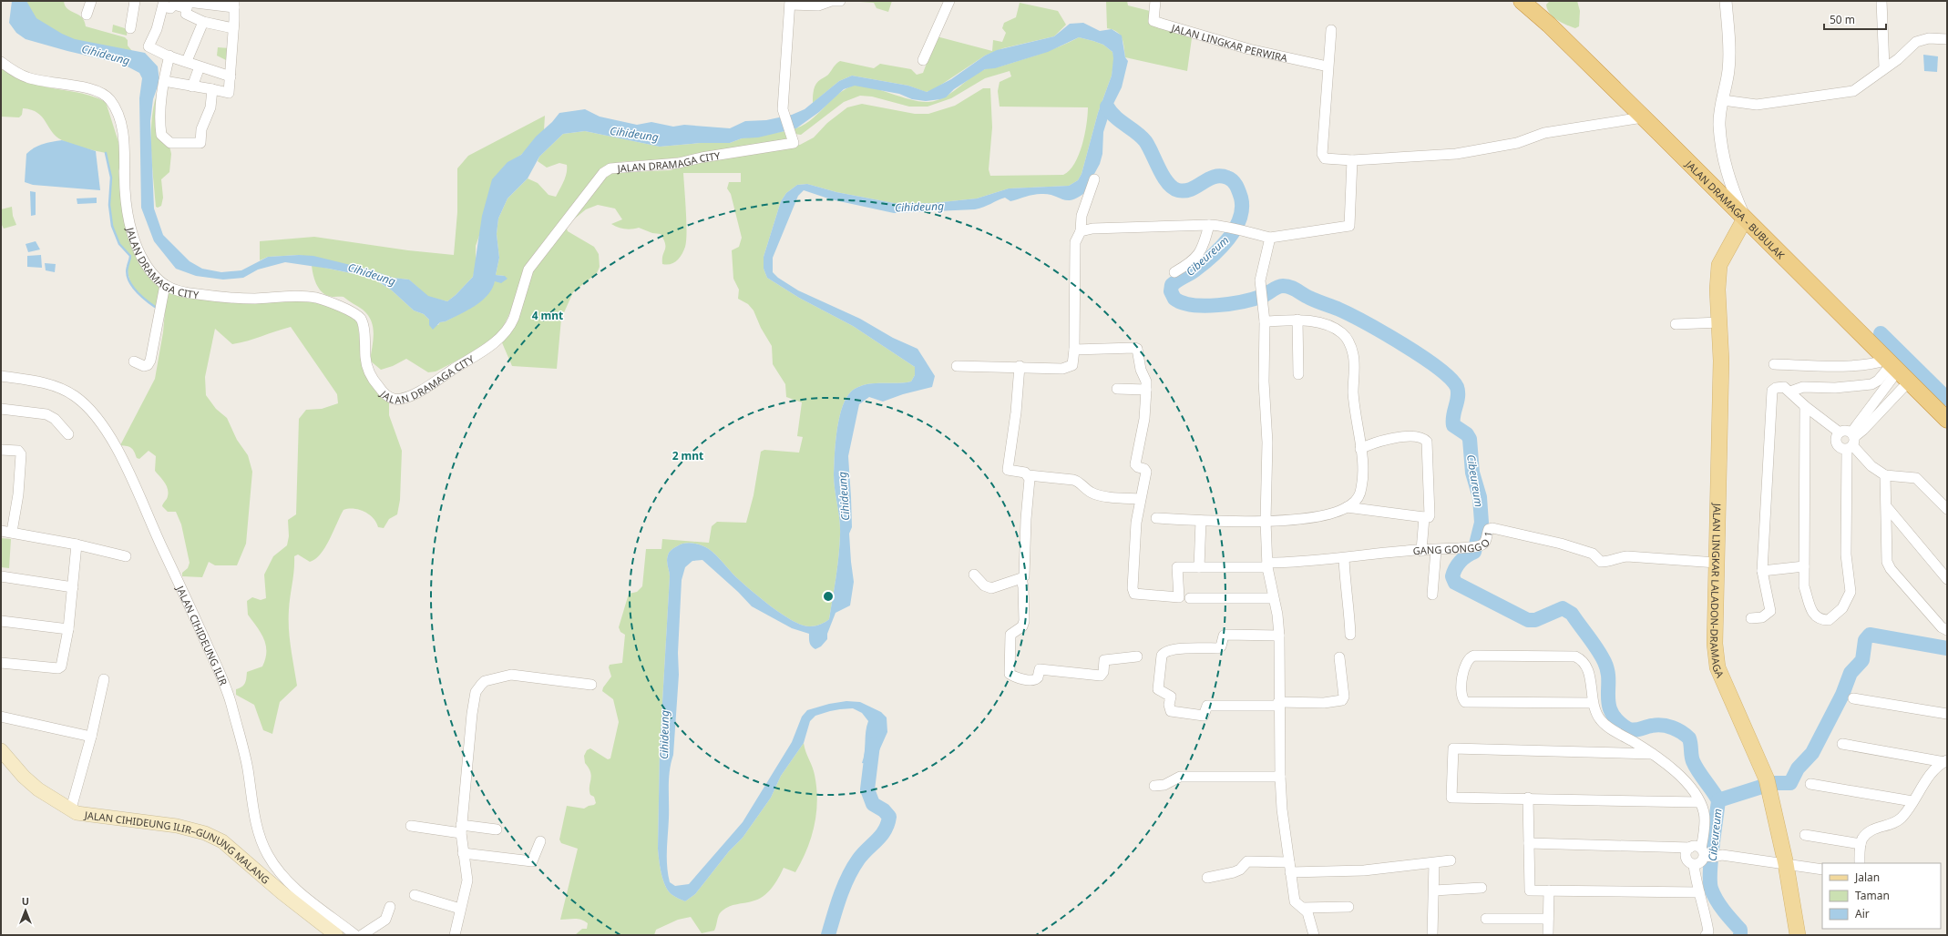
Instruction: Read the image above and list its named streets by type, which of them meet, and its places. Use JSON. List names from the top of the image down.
{
  "streets": {
    "highway": ["JALAN DRAMAGA - BUBULAK"],
    "main road": ["JALAN LINGKAR LALADON-DRAMAGA", "JALAN CIHIDEUNG ILIR–GUNUNG MALANG"],
    "street": [
      "JALAN LINGKAR PERWIRA",
      "JALAN DRAMAGA CITY",
      "GANG GONGGO 1",
      "JALAN CIHIDEUNG ILIR"
    ]
  },
  "crossings": [
    ["JALAN DRAMAGA - BUBULAK", "JALAN LINGKAR LALADON-DRAMAGA"],
    ["GANG GONGGO 1", "JALAN LINGKAR LALADON-DRAMAGA"]
  ],
  "water": ["Cihideung", "Cibeureum"],
  "legend": ["Jalan", "Taman", "Air"],
  "scale_bar": "50 m",
  "north": "top",
  "rings": ["4 mnt", "2 mnt"]
}
